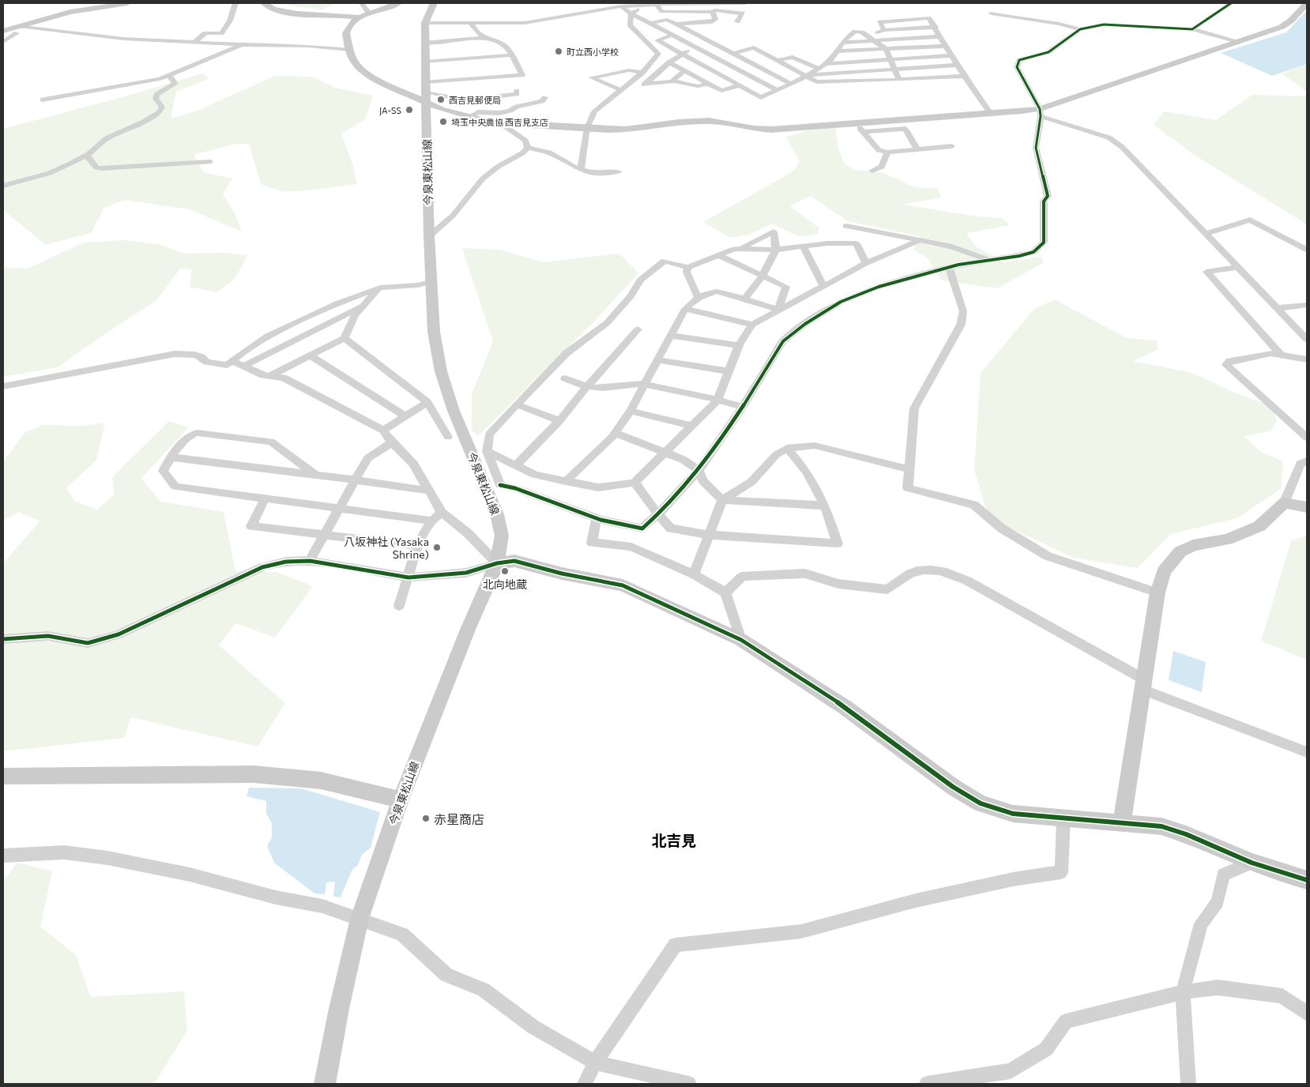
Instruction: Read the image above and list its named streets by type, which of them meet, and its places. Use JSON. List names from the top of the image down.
{
  "streets": {
    "street": ["今泉東松山線"]
  },
  "districts": ["北吉見"],
  "places": [
    "町立西小学校",
    "西吉見郵便局",
    "JA-SS",
    "埼玉中央農協 西吉見支店",
    "八坂神社 (Yasaka Shrine)",
    "北向地蔵",
    "赤星商店"
  ]
}
